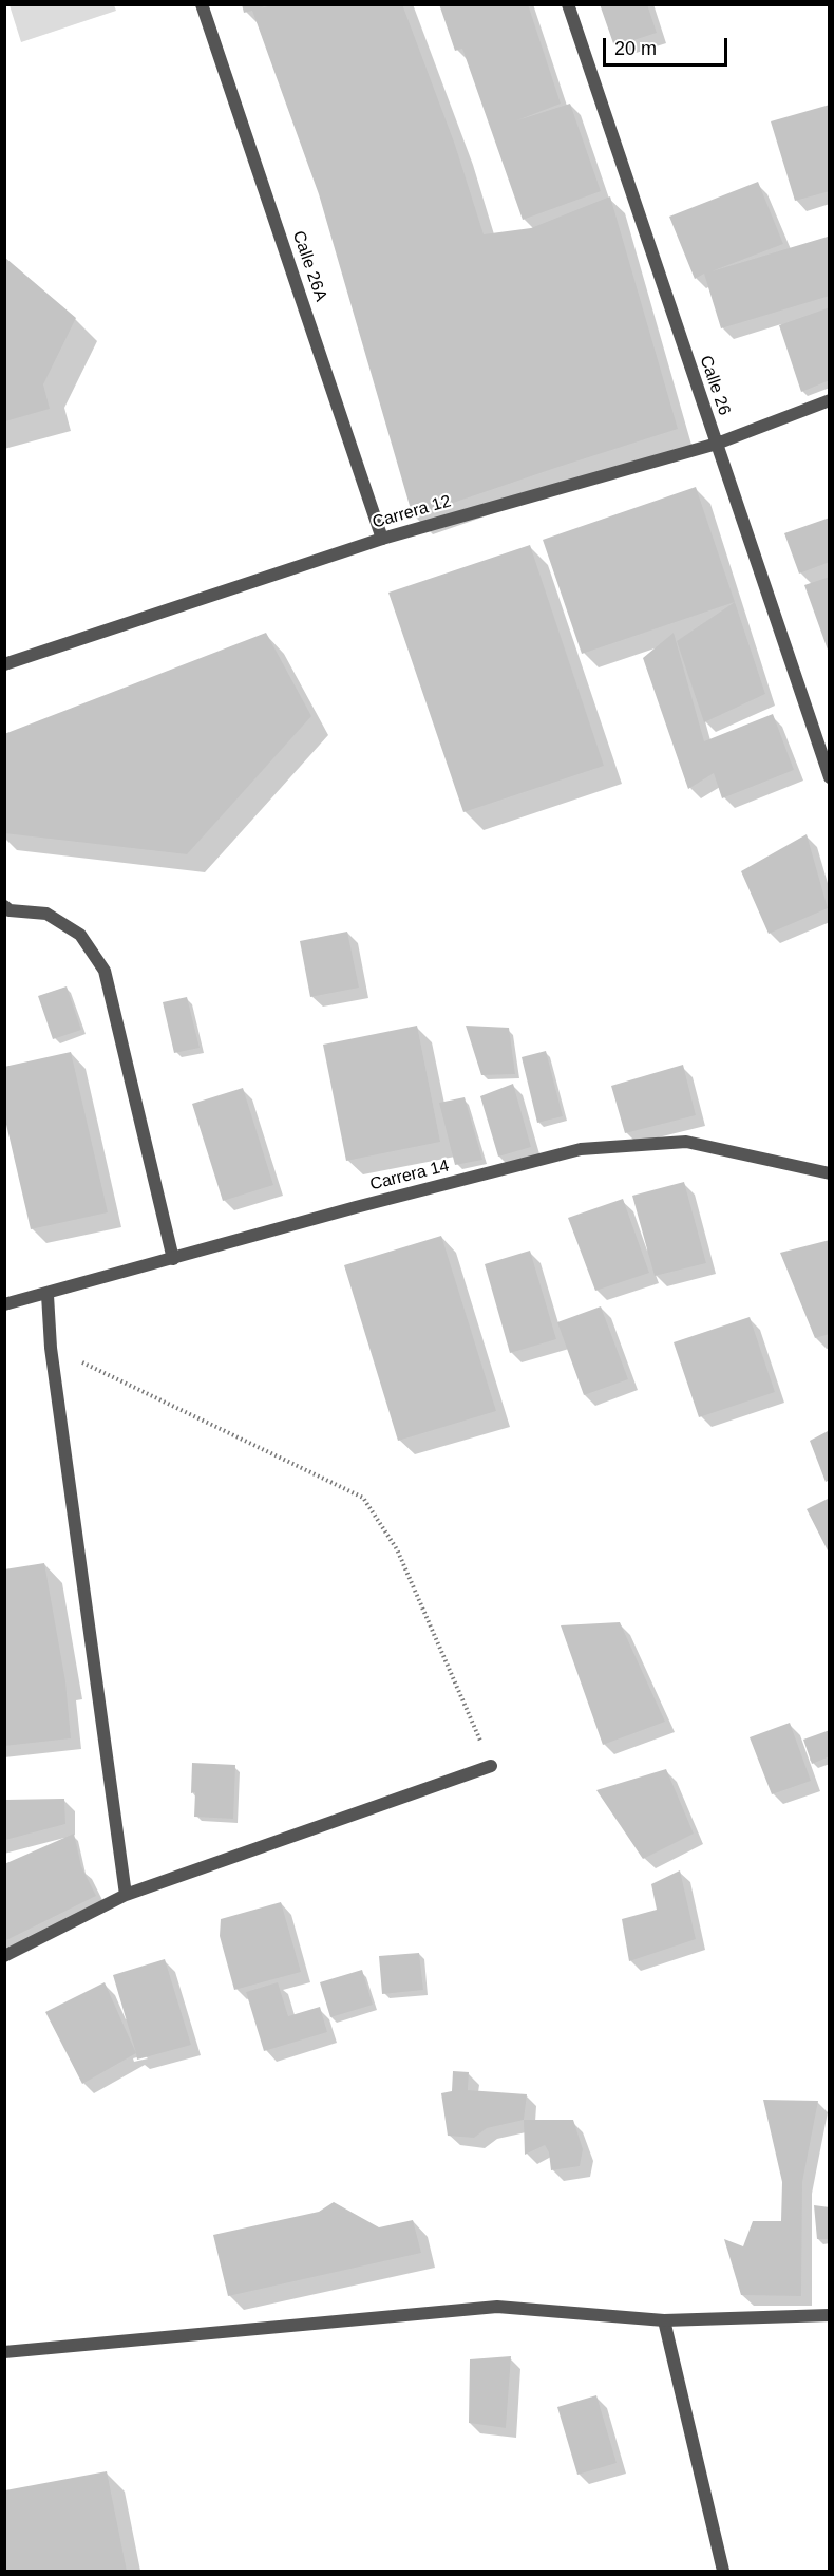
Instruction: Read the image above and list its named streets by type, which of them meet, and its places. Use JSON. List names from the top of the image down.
{
  "streets": {
    "street": [
      "Calle 26A",
      "Calle 26",
      "Carrera 12",
      "Carrera 14"
    ]
  },
  "crossings": [
    ["Calle 26A", "Carrera 12"],
    ["Calle 26", "Carrera 12"]
  ],
  "scale_bar": "20 m"
}
